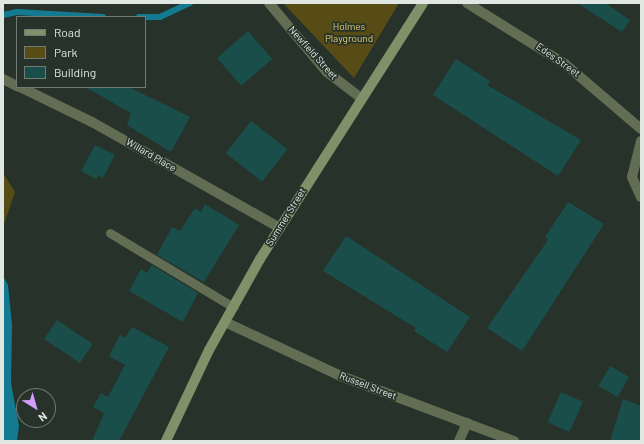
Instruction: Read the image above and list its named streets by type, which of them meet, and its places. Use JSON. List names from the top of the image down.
{
  "streets": {
    "main road": ["Summer Street"],
    "street": [
      "Newfield Street",
      "Edes Street",
      "Willard Place",
      "Russell Street"
    ]
  },
  "crossings": [
    ["Newfield Street", "Summer Street"],
    ["Willard Place", "Summer Street"],
    ["Summer Street", "Russell Street"]
  ],
  "parks": ["Holmes Playground"],
  "legend": ["Road", "Park", "Building"],
  "north": "bottom right"
}
